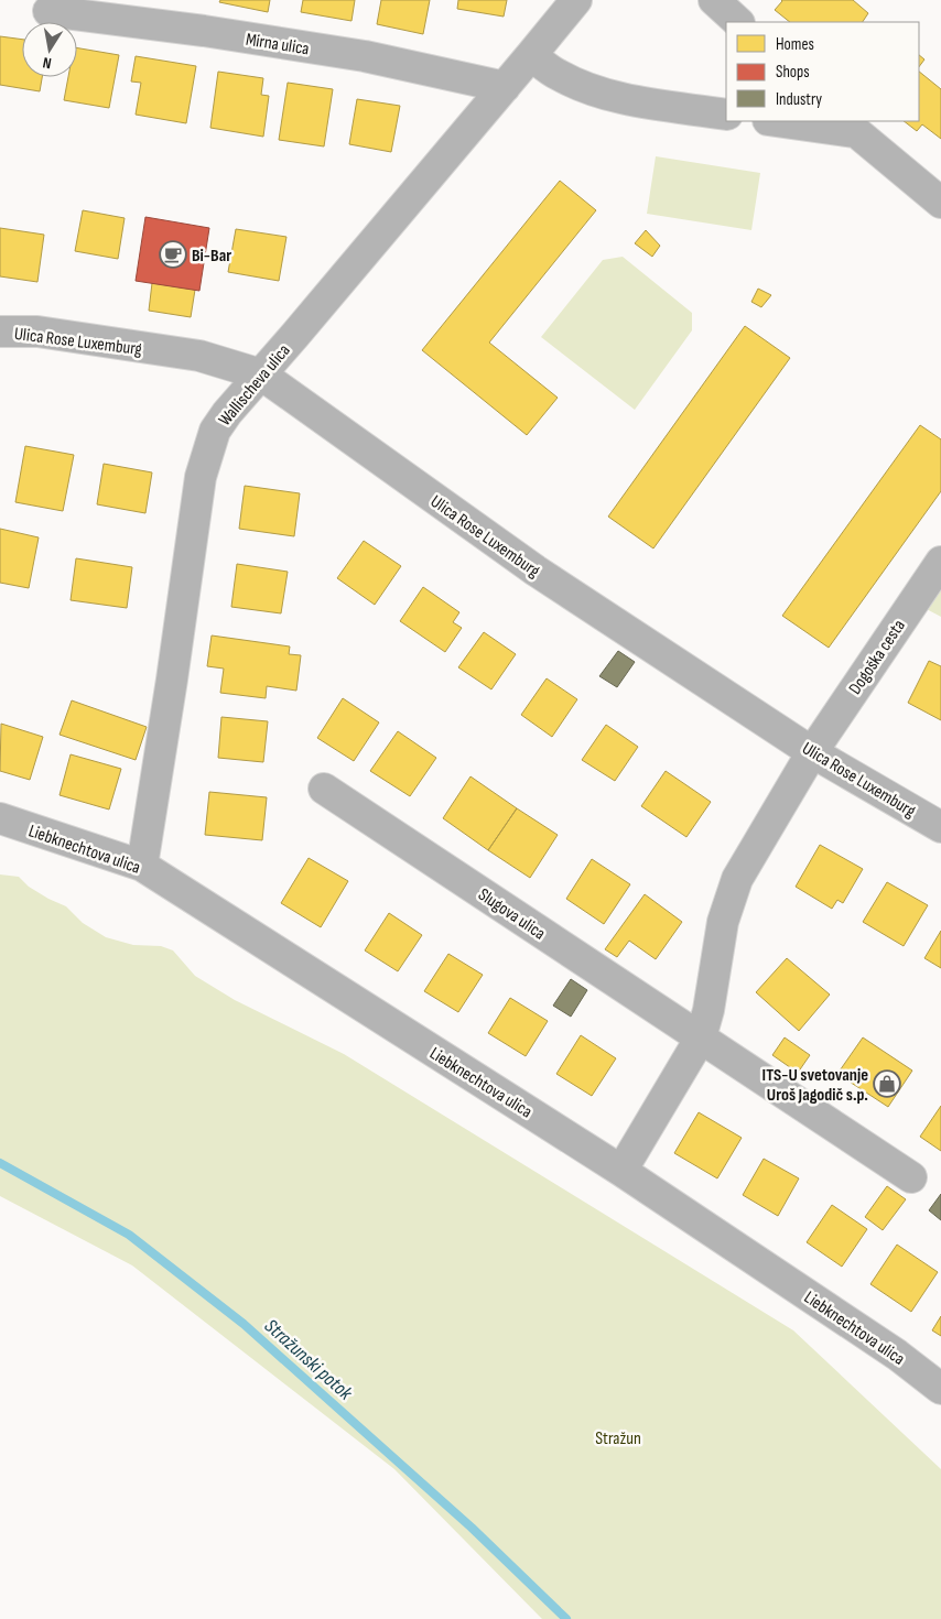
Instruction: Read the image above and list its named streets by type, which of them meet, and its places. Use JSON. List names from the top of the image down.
{
  "streets": {
    "street": [
      "Mirna ulica",
      "Ulica Rose Luxemburg",
      "Wallischeva ulica",
      "Dogoška cesta",
      "Liebknechtova ulica",
      "Slugova ulica"
    ]
  },
  "crossings": [
    ["Mirna ulica", "Wallischeva ulica"],
    ["Ulica Rose Luxemburg", "Wallischeva ulica"],
    ["Ulica Rose Luxemburg", "Dogoška cesta"],
    ["Wallischeva ulica", "Liebknechtova ulica"]
  ],
  "water": ["Stražunski potok"],
  "parks": ["Stražun"],
  "places": {
    "cafe": ["Bi-Bar"],
    "shop": ["ITS-U svetovanje Uroš Jagodič s.p."]
  },
  "legend": ["Homes", "Shops", "Industry"],
  "north": "bottom"
}
